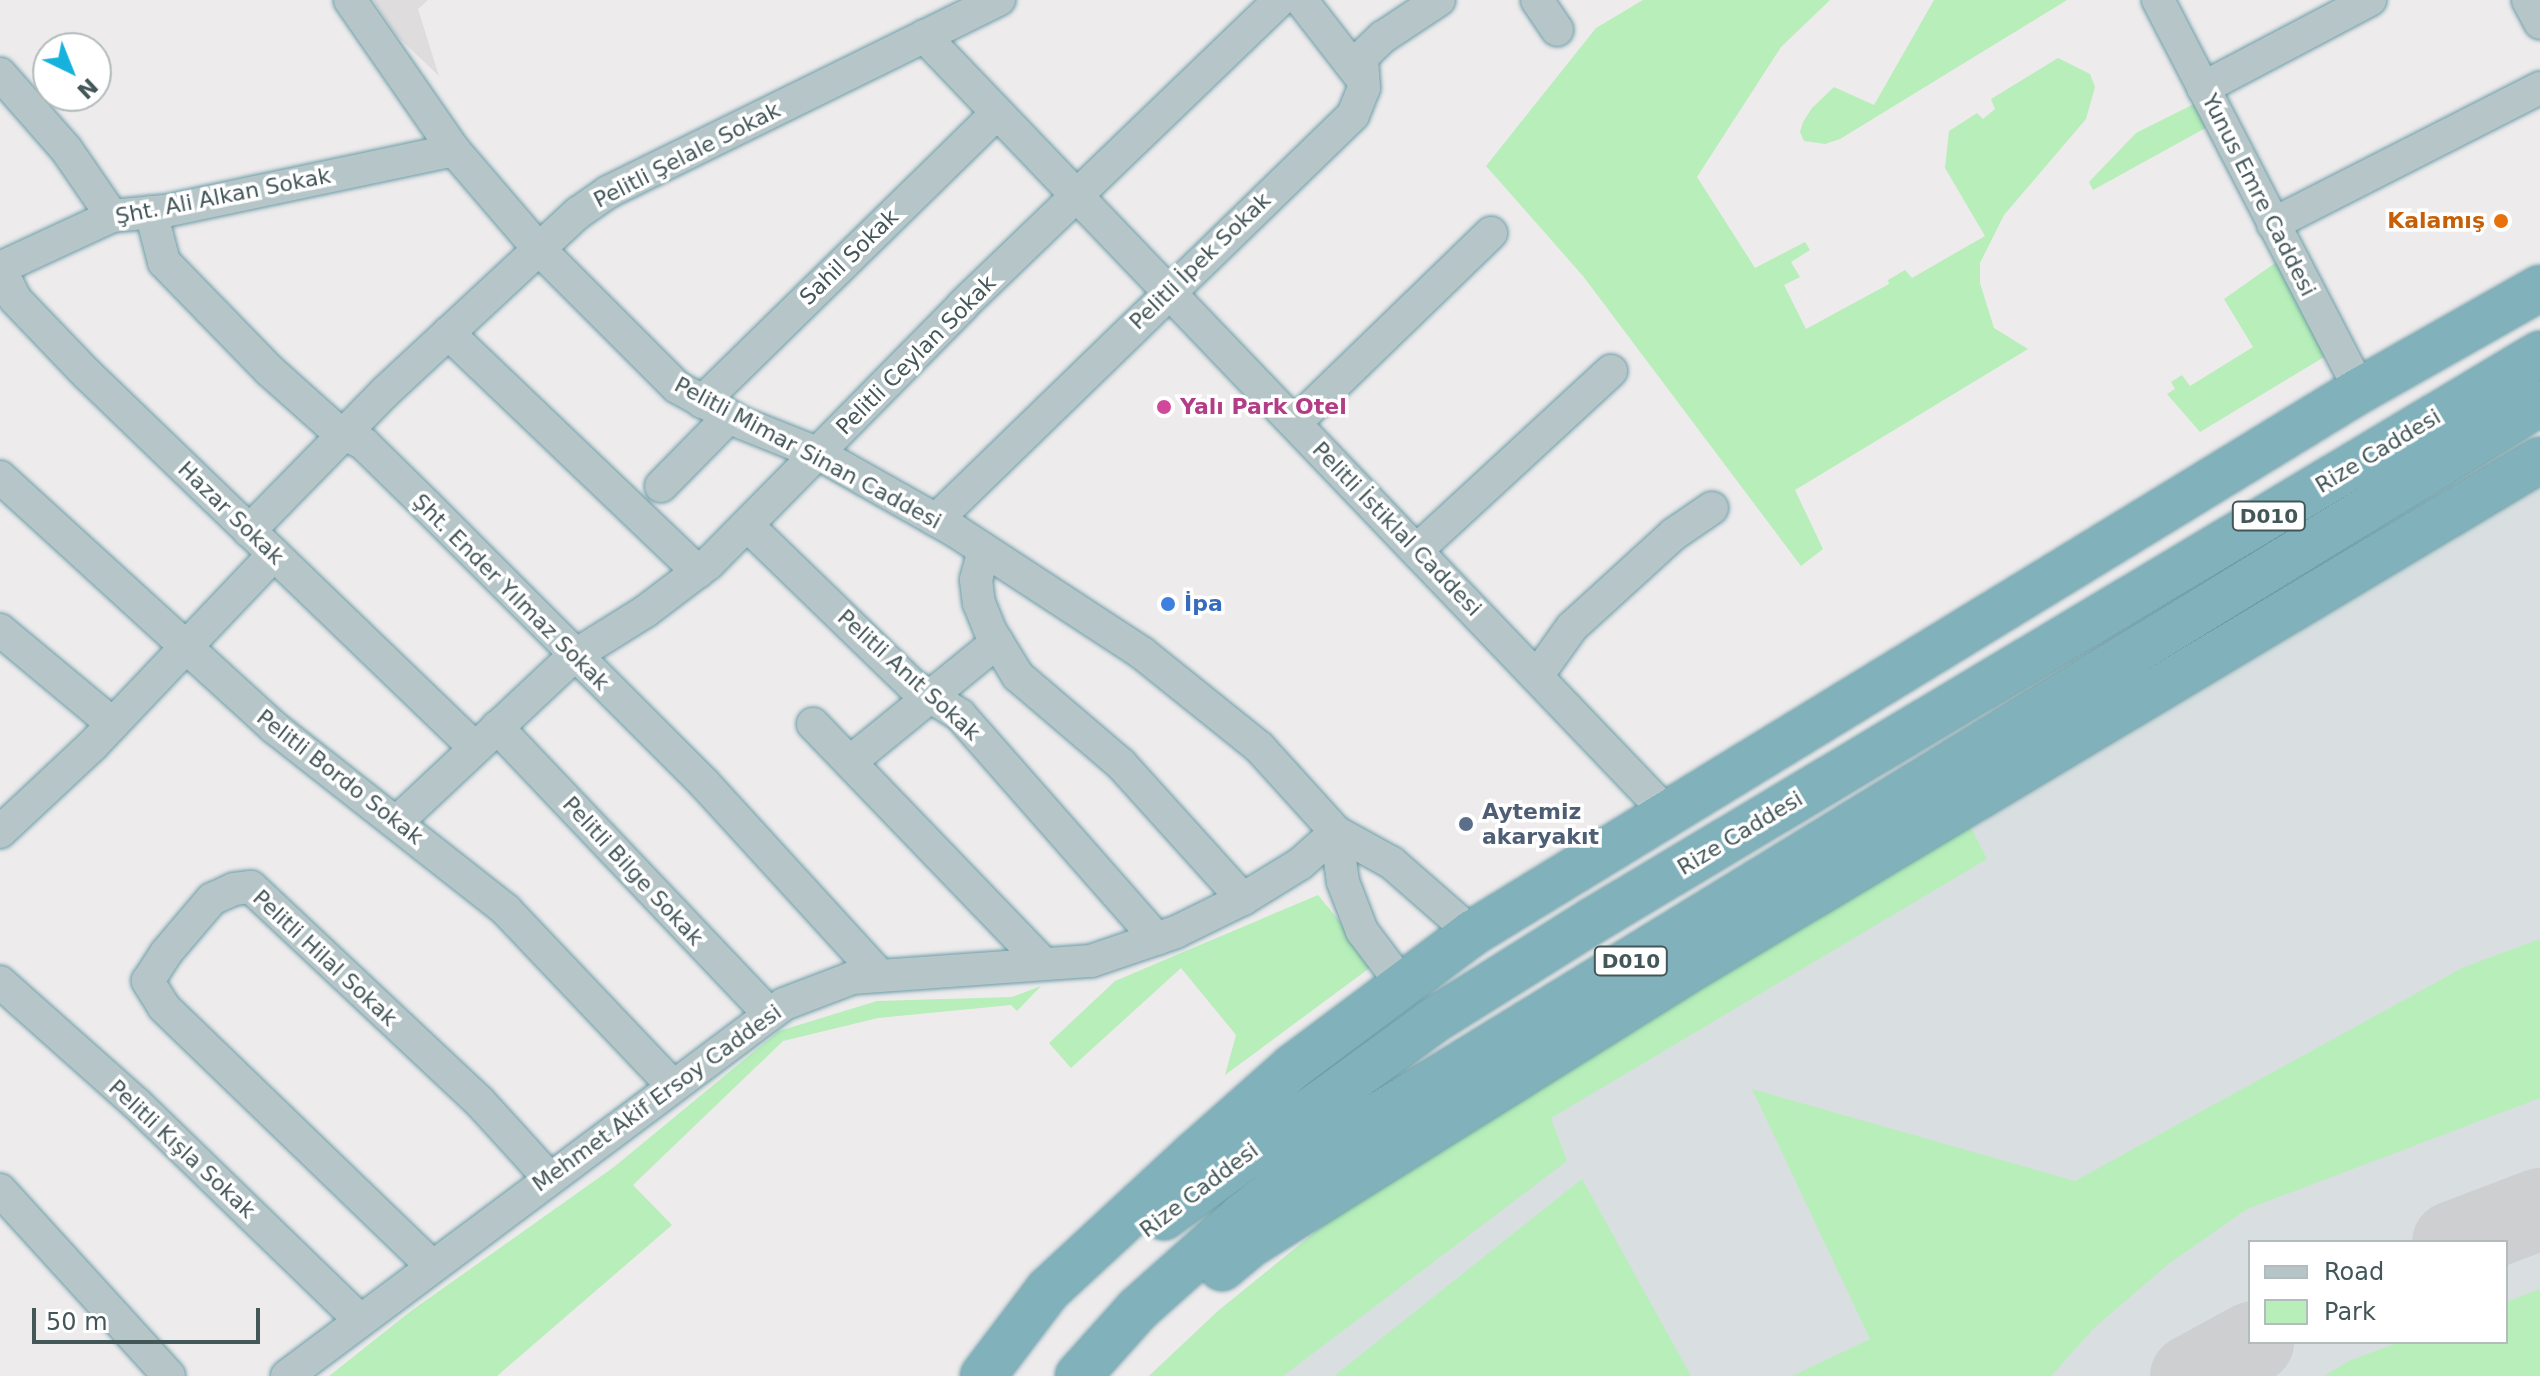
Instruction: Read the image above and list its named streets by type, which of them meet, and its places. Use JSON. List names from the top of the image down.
{
  "streets": {
    "highway": ["Rize Caddesi", "D010"],
    "street": [
      "Pelitli Şelale Sokak",
      "Yunus Emre Caddesi",
      "Şht. Ali Alkan Sokak",
      "Sahil Sokak",
      "Pelitli İpek Sokak",
      "Pelitli Ceylan Sokak",
      "Pelitli Mimar Sinan Caddesi",
      "Hazar Sokak",
      "Pelitli İstiklal Caddesi",
      "Şht. Ender Yılmaz Sokak",
      "Pelitli Anıt Sokak",
      "Pelitli Bordo Sokak",
      "Pelitli Bilge Sokak",
      "Pelitli Hilal Sokak",
      "Mehmet Akif Ersoy Caddesi",
      "Pelitli Kışla Sokak"
    ]
  },
  "crossings": [
    ["Pelitli Şelale Sokak", "Pelitli Mimar Sinan Caddesi"],
    ["Pelitli Şelale Sokak", "Hazar Sokak"],
    ["Pelitli Şelale Sokak", "Pelitli İstiklal Caddesi"],
    ["Pelitli Şelale Sokak", "Şht. Ender Yılmaz Sokak"],
    ["Şht. Ali Alkan Sokak", "Pelitli Mimar Sinan Caddesi"],
    ["Şht. Ali Alkan Sokak", "Hazar Sokak"],
    ["Şht. Ali Alkan Sokak", "Şht. Ender Yılmaz Sokak"],
    ["Sahil Sokak", "Pelitli Mimar Sinan Caddesi"],
    ["Sahil Sokak", "Pelitli İstiklal Caddesi"],
    ["Pelitli İpek Sokak", "Pelitli Mimar Sinan Caddesi"],
    ["Pelitli İpek Sokak", "Pelitli İstiklal Caddesi"],
    ["Pelitli Ceylan Sokak", "Pelitli Mimar Sinan Caddesi"],
    ["Pelitli Ceylan Sokak", "Hazar Sokak"],
    ["Pelitli Ceylan Sokak", "Pelitli İstiklal Caddesi"],
    ["Pelitli Ceylan Sokak", "Şht. Ender Yılmaz Sokak"],
    ["Pelitli Ceylan Sokak", "Pelitli Anıt Sokak"],
    ["Pelitli Ceylan Sokak", "Pelitli Bordo Sokak"],
    ["Pelitli Ceylan Sokak", "Pelitli Bilge Sokak"],
    ["Pelitli Mimar Sinan Caddesi", "Mehmet Akif Ersoy Caddesi"],
    ["Hazar Sokak", "Pelitli Bilge Sokak"],
    ["Şht. Ender Yılmaz Sokak", "Mehmet Akif Ersoy Caddesi"],
    ["Pelitli Anıt Sokak", "Mehmet Akif Ersoy Caddesi"],
    ["Pelitli Bordo Sokak", "Mehmet Akif Ersoy Caddesi"],
    ["Pelitli Bilge Sokak", "Mehmet Akif Ersoy Caddesi"],
    ["Pelitli Hilal Sokak", "Mehmet Akif Ersoy Caddesi"],
    ["Mehmet Akif Ersoy Caddesi", "Pelitli Kışla Sokak"]
  ],
  "places": [
    "Kalamış",
    "Yalı Park Otel",
    "İpa",
    "Aytemiz akaryakıt"
  ],
  "legend": ["Road", "Park"],
  "scale_bar": "50 m",
  "north": "bottom right"
}
